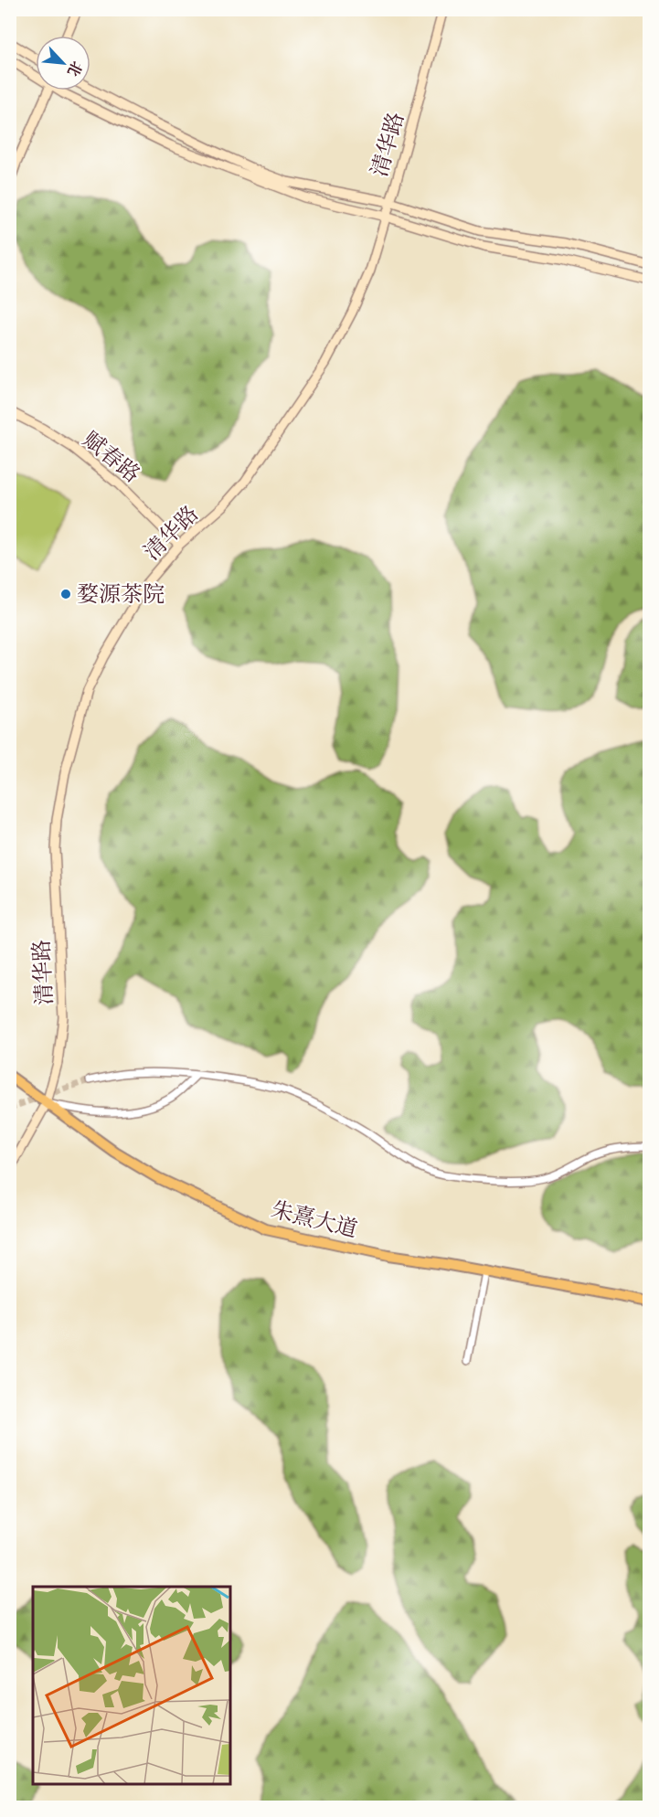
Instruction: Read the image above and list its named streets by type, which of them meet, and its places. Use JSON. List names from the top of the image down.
{
  "streets": {
    "main road": ["清华路", "赋春路", "朱熹大道"]
  },
  "crossings": [
    ["清华路", "赋春路"],
    ["清华路", "朱熹大道"]
  ],
  "places": ["婺源茶院"],
  "north": "bottom right"
}
